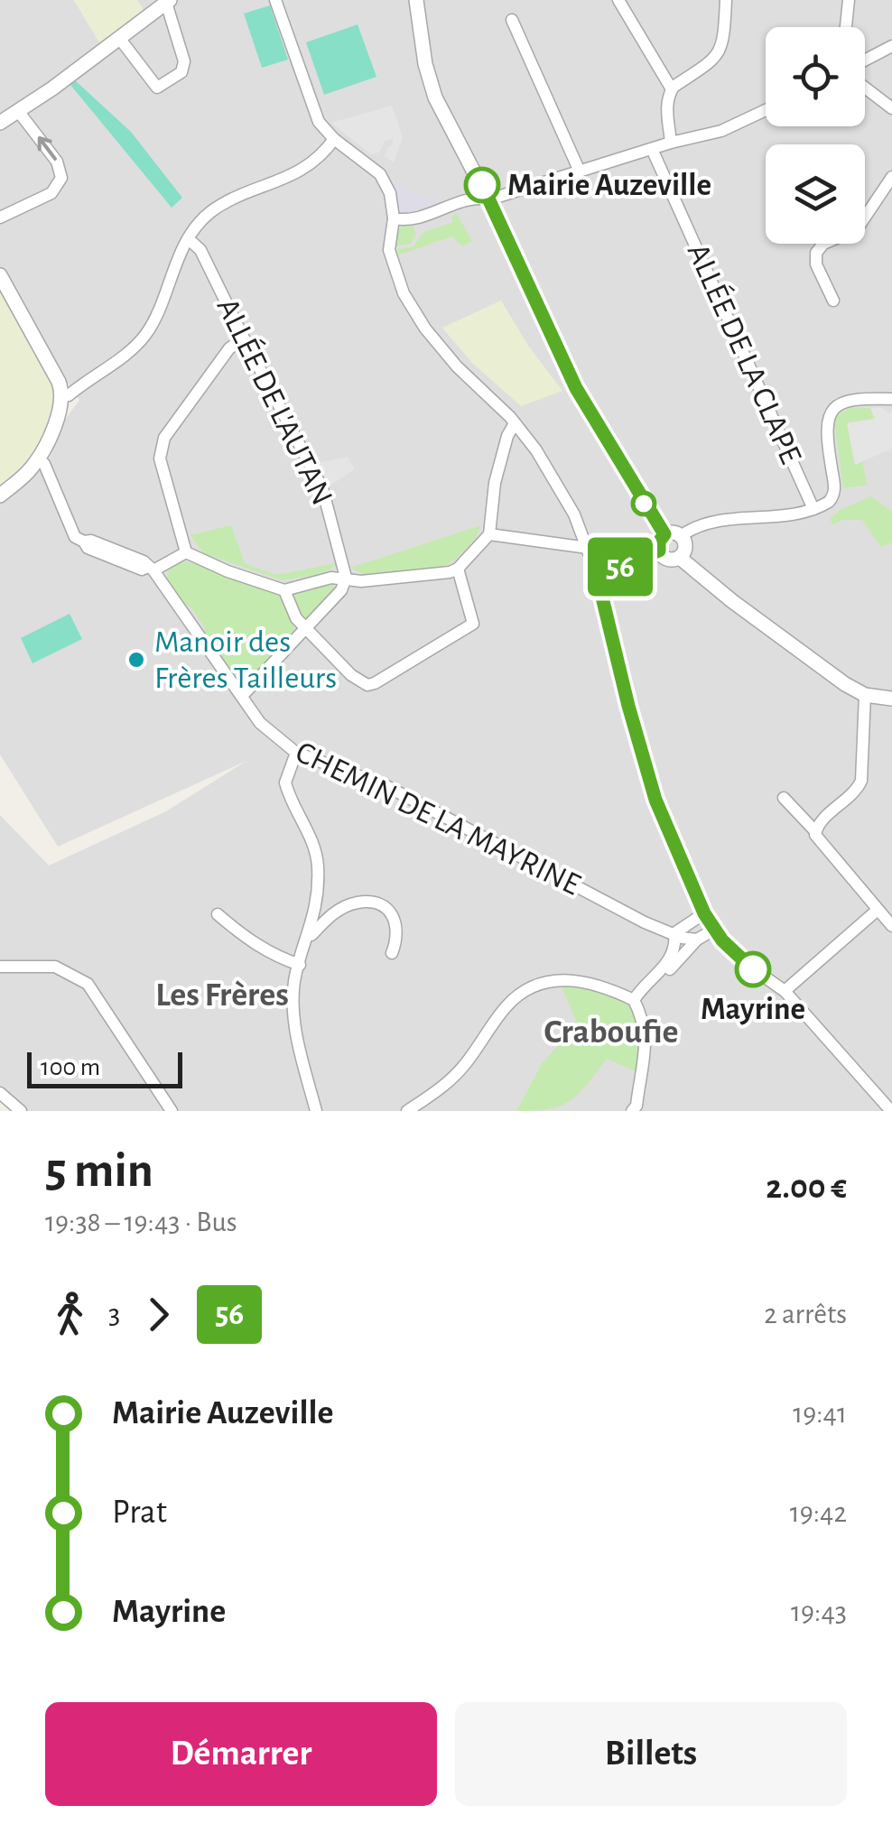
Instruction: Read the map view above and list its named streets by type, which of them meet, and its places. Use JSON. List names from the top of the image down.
{
  "streets": {
    "street": ["ALLÉE DE LA CLAPE", "ALLÉE DE L'AUTAN", "CHEMIN DE LA MAYRINE"]
  },
  "districts": ["Les Frères", "Craboufie"],
  "places": ["Mairie Auzeville", "Manoir des Frères Tailleurs", "Mayrine"],
  "lines": ["bus line 56"],
  "scale_bar": "100 m",
  "page": {
    "on_map": "56",
    "scale": "100 m",
    "heading": ["5 min", "19:38 – 19:43 · Bus", "2.00 €"],
    "legs": ["3", "56", "2 arrêts"],
    "list": [
      {
        "name": "Mairie Auzeville",
        "value": "19:41"
      },
      {
        "name": "Prat",
        "value": "19:42"
      },
      {
        "name": "Mayrine",
        "value": "19:43"
      }
    ],
    "buttons": ["Démarrer", "Billets"]
  }
}
